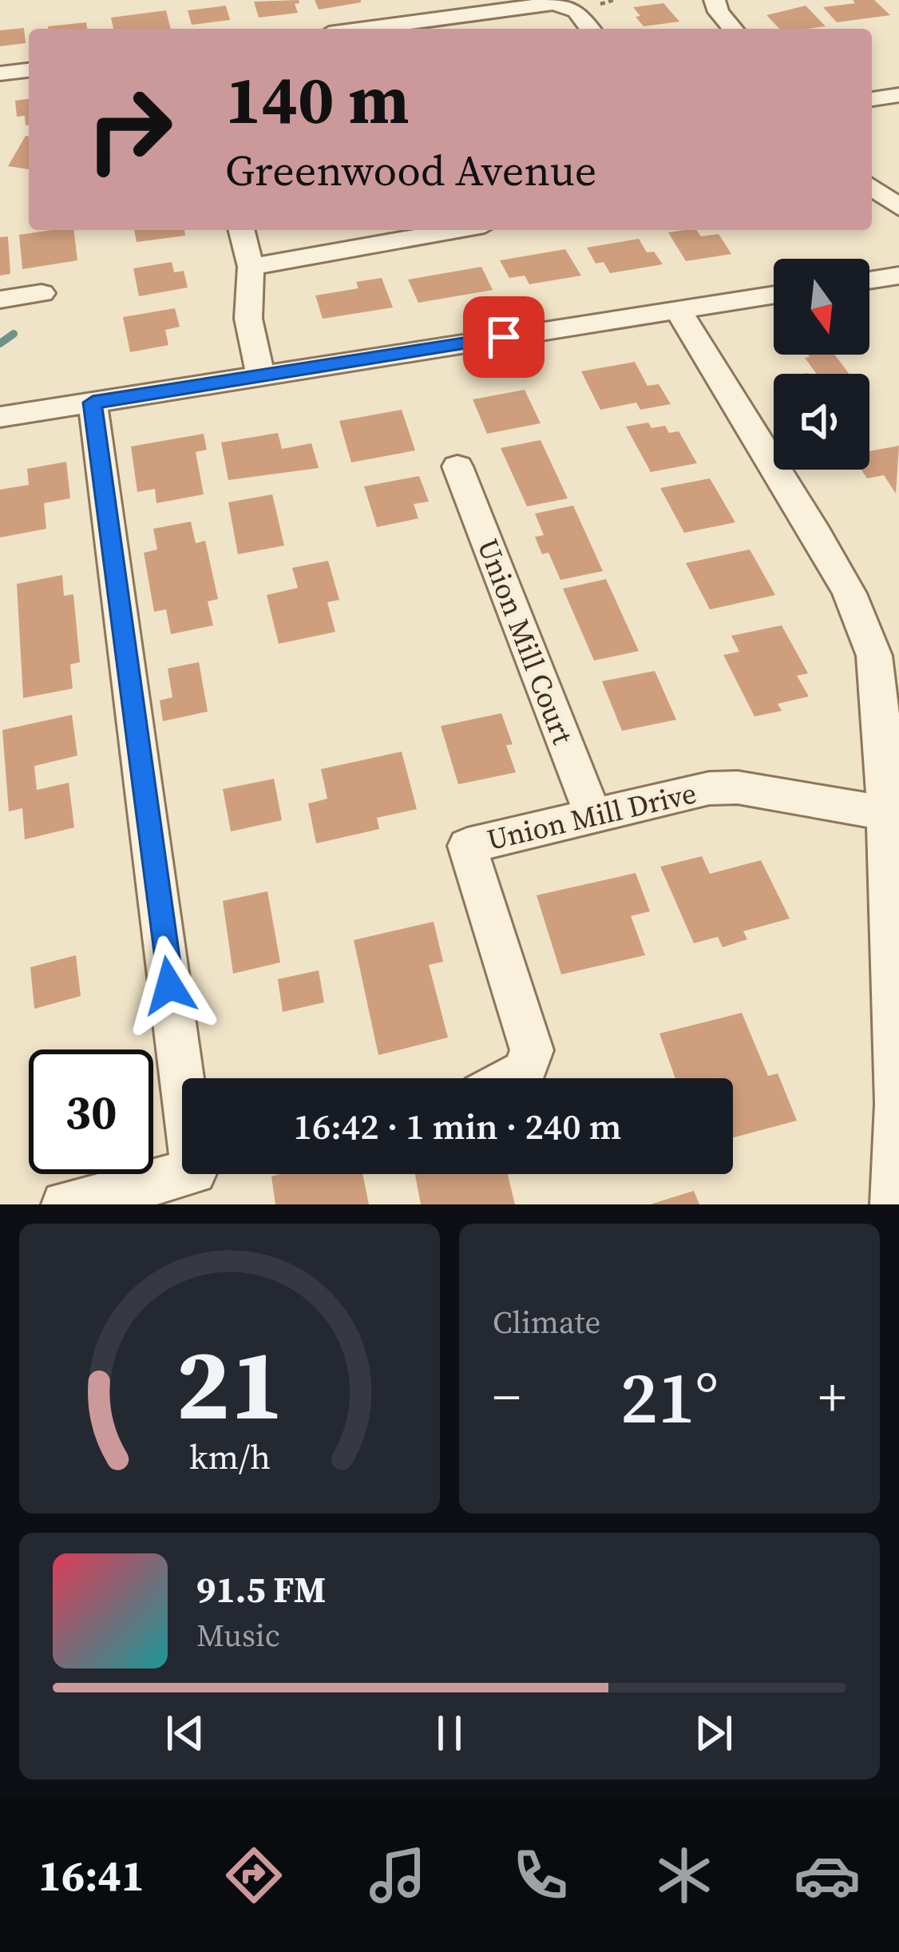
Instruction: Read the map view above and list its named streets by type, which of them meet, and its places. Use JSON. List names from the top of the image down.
{
  "streets": {
    "street": ["Union Mill Court", "Union Mill Drive"]
  },
  "crossings": [
    ["Union Mill Court", "Union Mill Drive"]
  ],
  "north": "bottom",
  "page": {
    "turn": ["140 m", "Greenwood Avenue"],
    "limit": "30",
    "trip": "16:42 · 1 min · 240 m",
    "tile": "Climate",
    "heat": ["−", "21°", "+"],
    "song": ["91.5 FM", "Music"],
    "tabs": "16:41",
    "gauge": ["21", "km/h"]
  }
}
